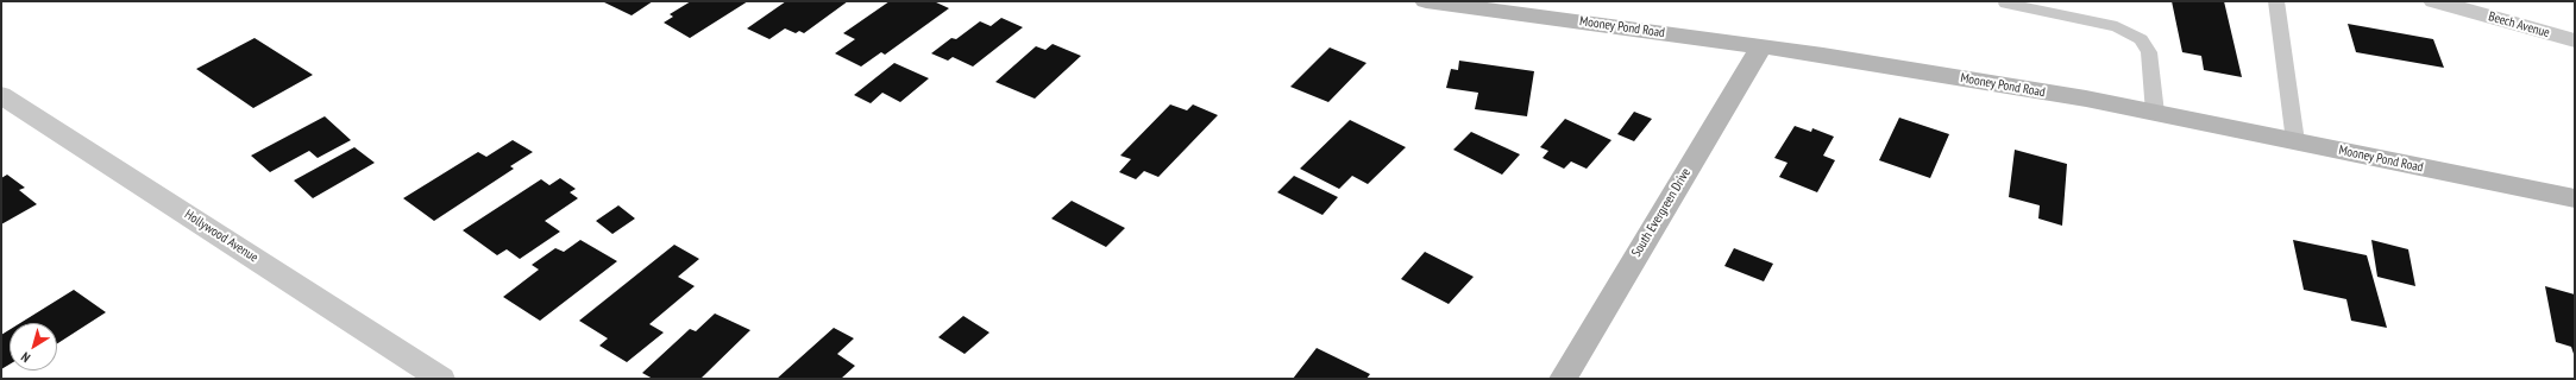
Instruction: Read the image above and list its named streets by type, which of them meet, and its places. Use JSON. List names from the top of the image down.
{
  "streets": {
    "street": [
      "Beech Avenue",
      "Mooney Pond Road",
      "South Evergreen Drive",
      "Hollywood Avenue"
    ]
  },
  "crossings": [
    ["Mooney Pond Road", "South Evergreen Drive"]
  ],
  "north": "bottom left"
}
